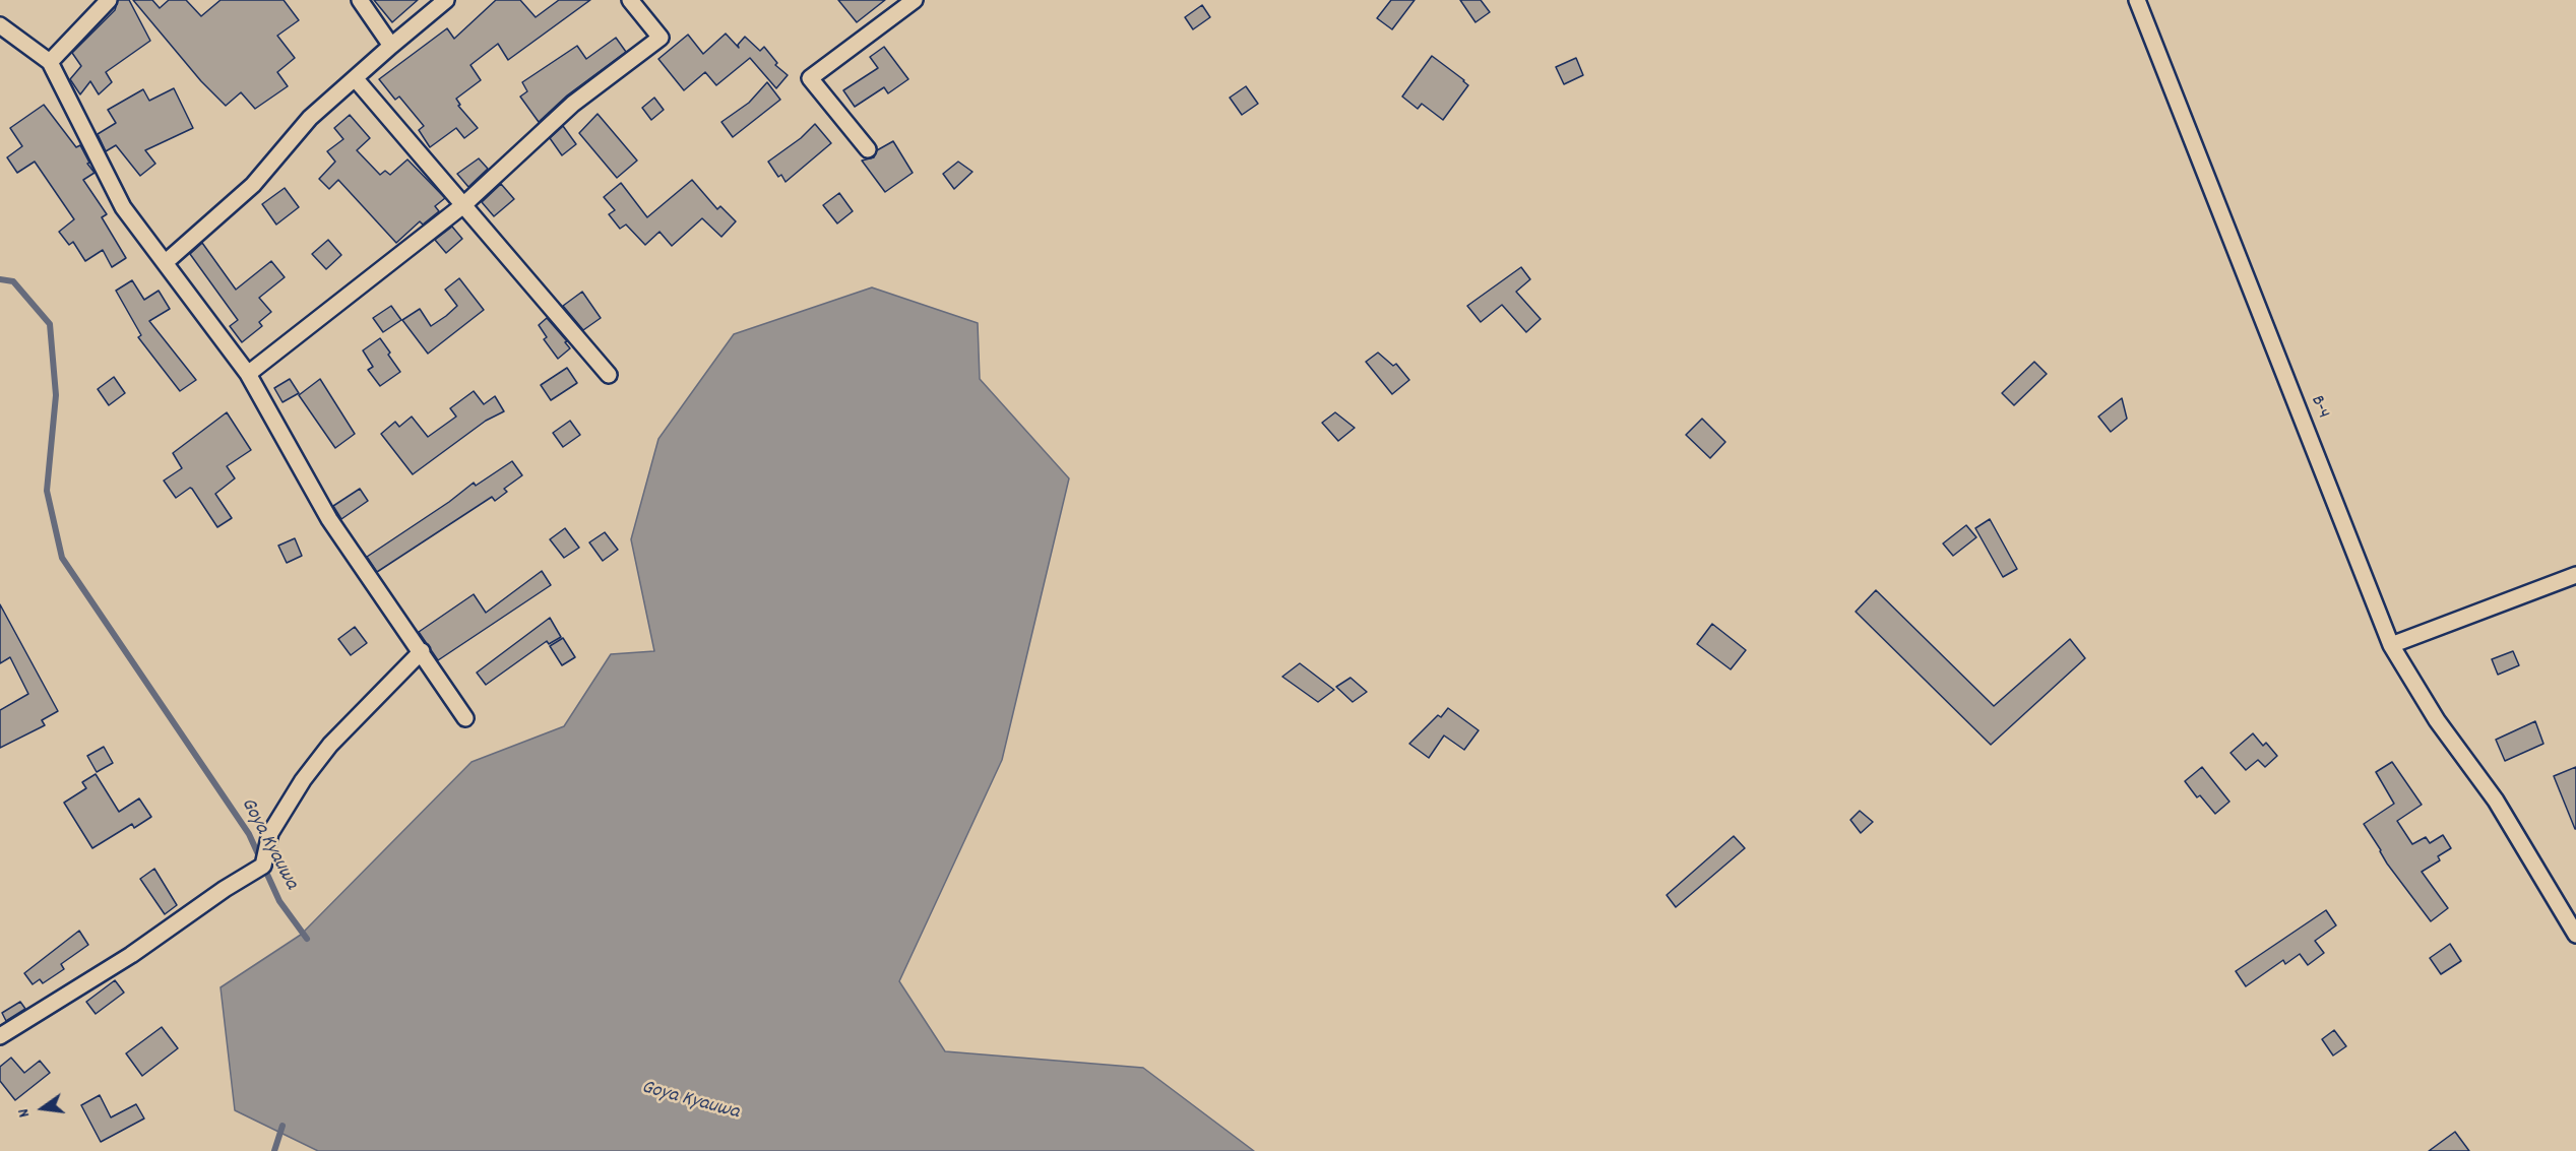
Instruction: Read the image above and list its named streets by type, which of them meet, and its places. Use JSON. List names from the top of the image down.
{
  "streets": {
    "street": ["B-4"]
  },
  "water": ["Goya Kyauwa"],
  "north": "left"
}
